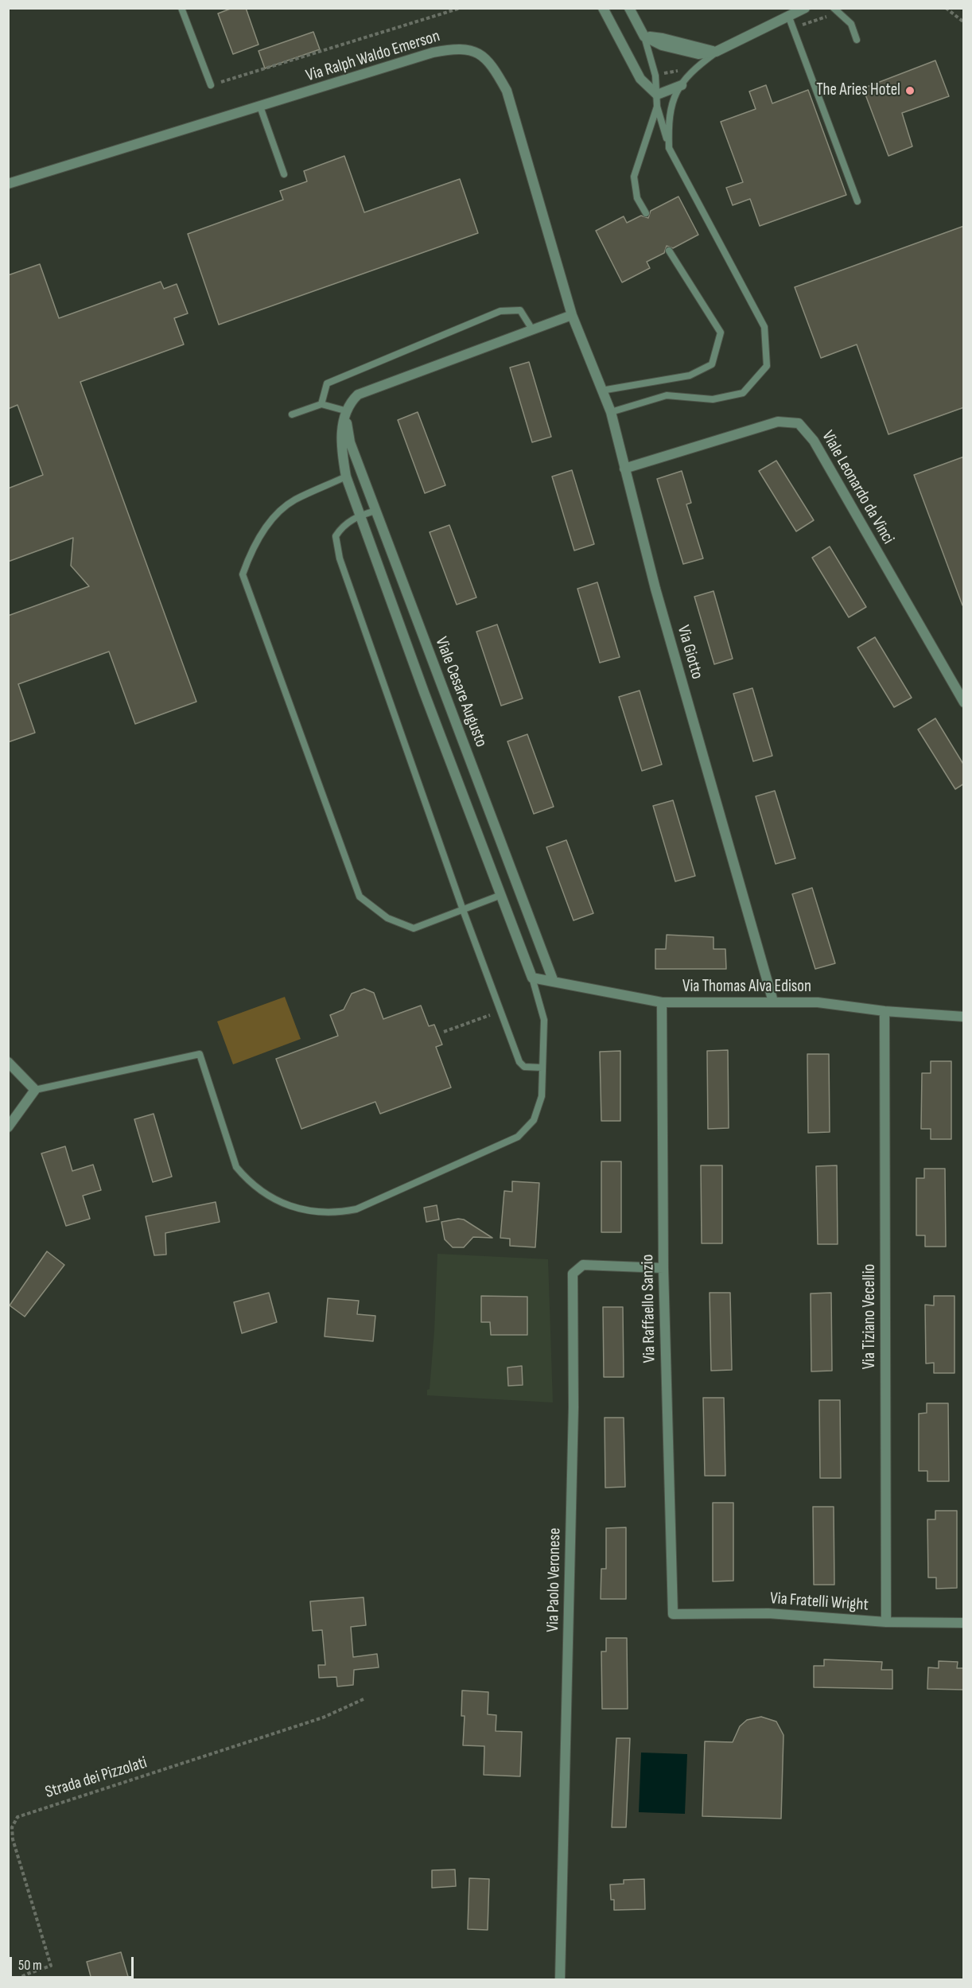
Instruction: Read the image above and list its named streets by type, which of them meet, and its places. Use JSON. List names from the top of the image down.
{
  "streets": {
    "street": [
      "Via Ralph Waldo Emerson",
      "Viale Leonardo da Vinci",
      "Via Giotto",
      "Viale Cesare Augusto",
      "Via Thomas Alva Edison",
      "Via Raffaello Sanzio",
      "Via Tiziano Vecellio",
      "Via Paolo Veronese",
      "Via Fratelli Wright"
    ],
    "path": ["Strada dei Pizzolati"]
  },
  "crossings": [
    ["Via Ralph Waldo Emerson", "Via Giotto"],
    ["Via Ralph Waldo Emerson", "Viale Cesare Augusto"],
    ["Viale Leonardo da Vinci", "Via Giotto"],
    ["Via Giotto", "Viale Cesare Augusto"],
    ["Via Giotto", "Via Thomas Alva Edison"],
    ["Viale Cesare Augusto", "Via Thomas Alva Edison"],
    ["Via Thomas Alva Edison", "Via Raffaello Sanzio"],
    ["Via Thomas Alva Edison", "Via Tiziano Vecellio"],
    ["Via Raffaello Sanzio", "Via Paolo Veronese"],
    ["Via Raffaello Sanzio", "Via Fratelli Wright"],
    ["Via Tiziano Vecellio", "Via Fratelli Wright"]
  ],
  "places": ["The Aries Hotel"],
  "scale_bar": "50 m"
}
